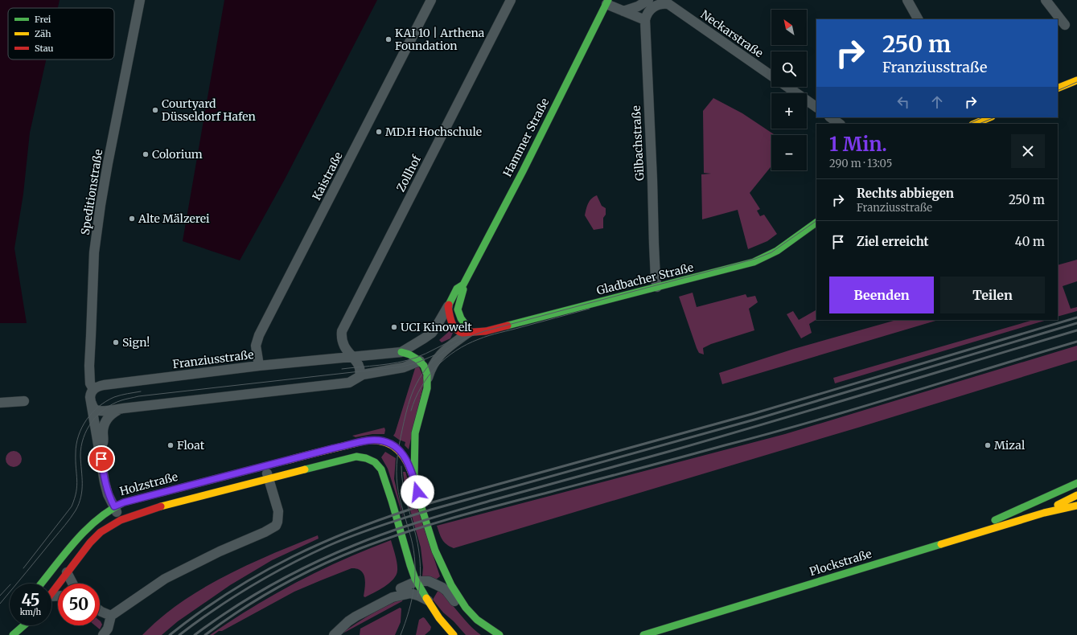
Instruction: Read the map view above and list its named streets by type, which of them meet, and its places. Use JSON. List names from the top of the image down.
{
  "streets": {
    "main road": [
      "Hammer Straße",
      "Gladbacher Straße",
      "Franziusstraße",
      "Holzstraße",
      "Plockstraße"
    ],
    "street": [
      "Neckarstraße",
      "Gilbachstraße",
      "Zollhof",
      "Kaistraße",
      "Speditionstraße"
    ]
  },
  "crossings": [
    ["Neckarstraße", "Gilbachstraße"],
    ["Hammer Straße", "Gladbacher Straße"],
    ["Hammer Straße", "Franziusstraße"],
    ["Gilbachstraße", "Gladbacher Straße"],
    ["Zollhof", "Franziusstraße"],
    ["Kaistraße", "Franziusstraße"],
    ["Speditionstraße", "Franziusstraße"]
  ],
  "places": [
    "KAI 10 | Arthena Foundation",
    "Courtyard Düsseldorf Hafen",
    "MD.H Hochschule",
    "Colorium",
    "Alte Mälzerei",
    "UCI Kinowelt",
    "Sign!",
    "Float",
    "Mizal"
  ],
  "legend": ["Frei", "Zäh", "Stau"],
  "north": "top left",
  "page": {
    "map_buttons": ["+", "−"],
    "turn": ["250 m", "Franziusstraße"],
    "heading": ["1 Min.", "290 m · 13:05"],
    "list": [
      {
        "name": "Rechts abbiegen",
        "note": "Franziusstraße",
        "value": "250 m"
      },
      {
        "name": "Ziel erreicht",
        "value": "40 m"
      }
    ],
    "buttons": ["Beenden", "Teilen"],
    "speed": "45 km/h",
    "limit": "50"
  }
}
